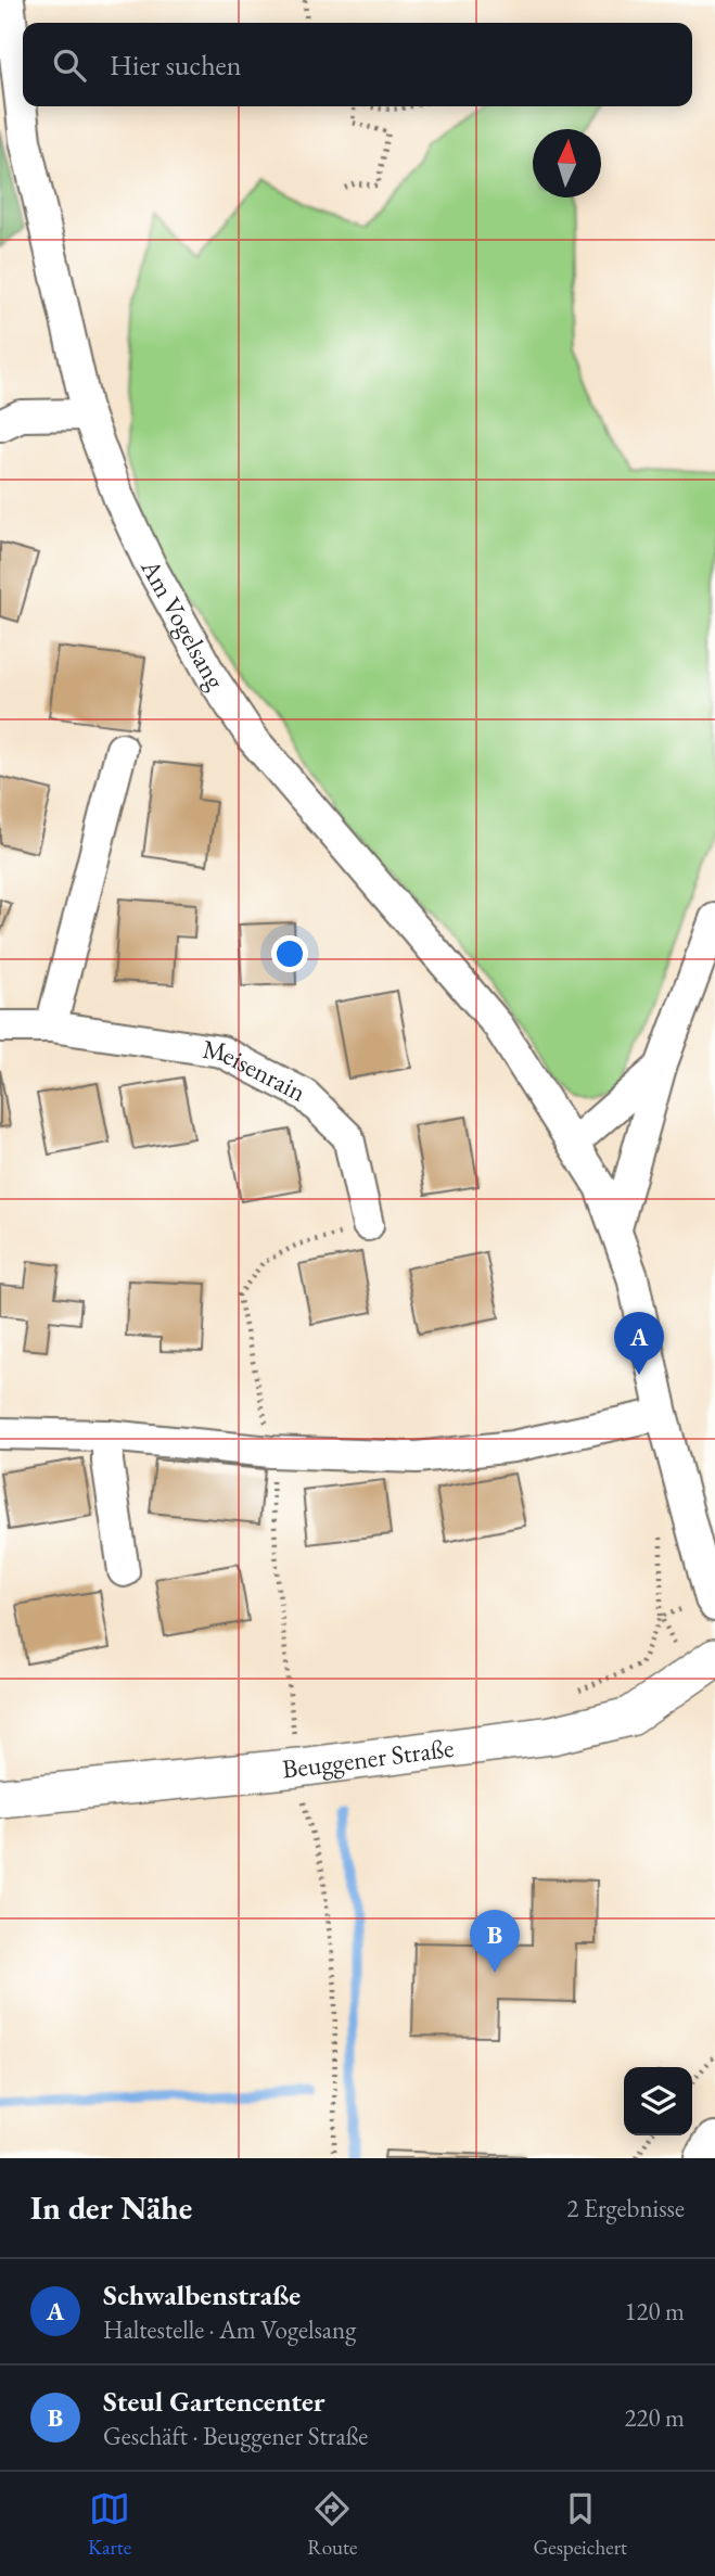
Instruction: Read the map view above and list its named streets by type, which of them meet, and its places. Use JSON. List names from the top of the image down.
{
  "streets": {
    "street": ["Am Vogelsang", "Meisenrain", "Beuggener Straße"]
  },
  "north": "top",
  "page": {
    "search": "Hier suchen",
    "pins": ["A", "B"],
    "heading": ["In der Nähe", "2 Ergebnisse"],
    "list": [
      {
        "mark": "A",
        "name": "Schwalbenstraße",
        "note": "Haltestelle · Am Vogelsang",
        "value": "120 m"
      },
      {
        "mark": "B",
        "name": "Steul Gartencenter",
        "note": "Geschäft · Beuggener Straße",
        "value": "220 m"
      }
    ],
    "nav": ["Karte", "Route", "Gespeichert"]
  }
}
